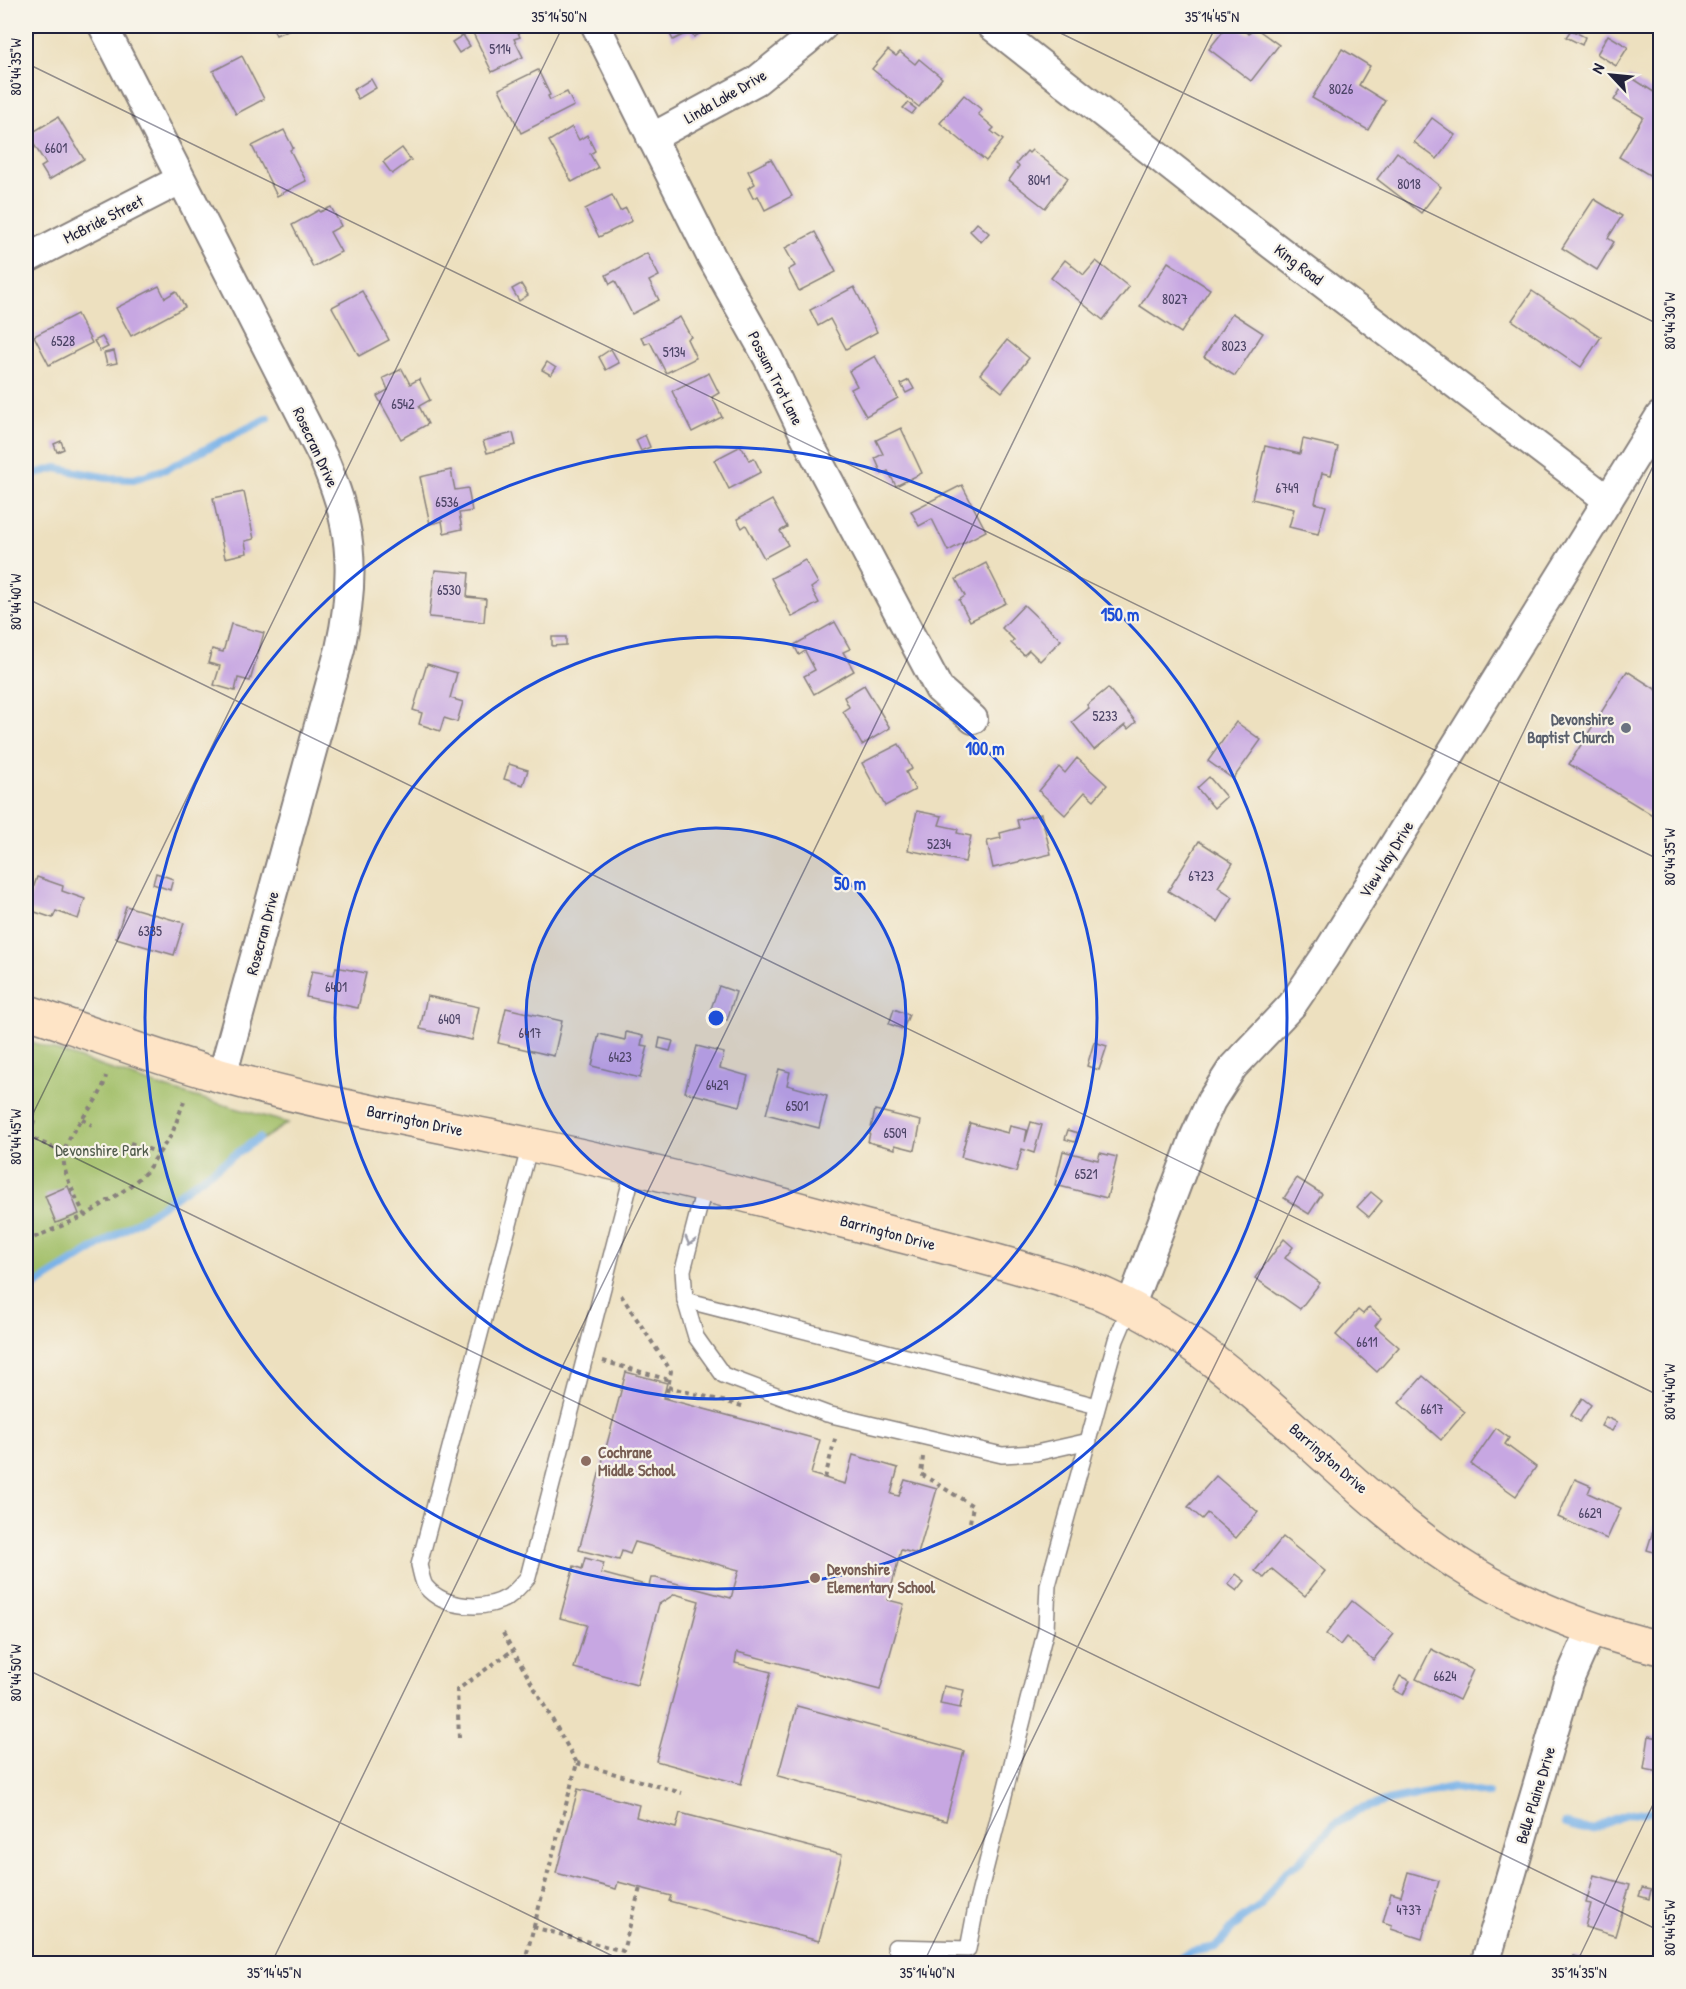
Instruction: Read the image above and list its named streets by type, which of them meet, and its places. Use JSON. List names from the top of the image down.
{
  "streets": {
    "street": [
      "Linda Lake Drive",
      "McBride Street",
      "King Road",
      "Possum Trot Lane",
      "Rosecran Drive",
      "View Way Drive",
      "Barrington Drive",
      "Belle Plaine Drive"
    ]
  },
  "crossings": [
    ["Linda Lake Drive", "Possum Trot Lane"],
    ["McBride Street", "Rosecran Drive"],
    ["King Road", "View Way Drive"],
    ["Rosecran Drive", "Barrington Drive"],
    ["View Way Drive", "Barrington Drive"],
    ["Barrington Drive", "Belle Plaine Drive"]
  ],
  "parks": ["Devonshire Park"],
  "places": ["Devonshire Baptist Church", "Cochrane Middle School", "Devonshire Elementary School"],
  "house_numbers": [
    "5114",
    "8026",
    "6601",
    "8041",
    "8018",
    "8027",
    "6528",
    "8023",
    "5134",
    "6542",
    "6749",
    "6536",
    "6530",
    "5233",
    "5234",
    "6723",
    "6335",
    "6401",
    "6409",
    "6417",
    "6423",
    "6429",
    "6501",
    "6509",
    "6521",
    "6611",
    "6617",
    "6629",
    "6624",
    "4737"
  ],
  "north": "top left",
  "coordinates": [
    "35°14'50\"N",
    "35°14'45\"N",
    "80°44'35\"W",
    "80°44'30\"W",
    "80°44'40\"W",
    "80°44'45\"W",
    "80°44'50\"W",
    "35°14'40\"N",
    "35°14'35\"N"
  ],
  "rings": ["150 m", "100 m", "50 m"]
}
